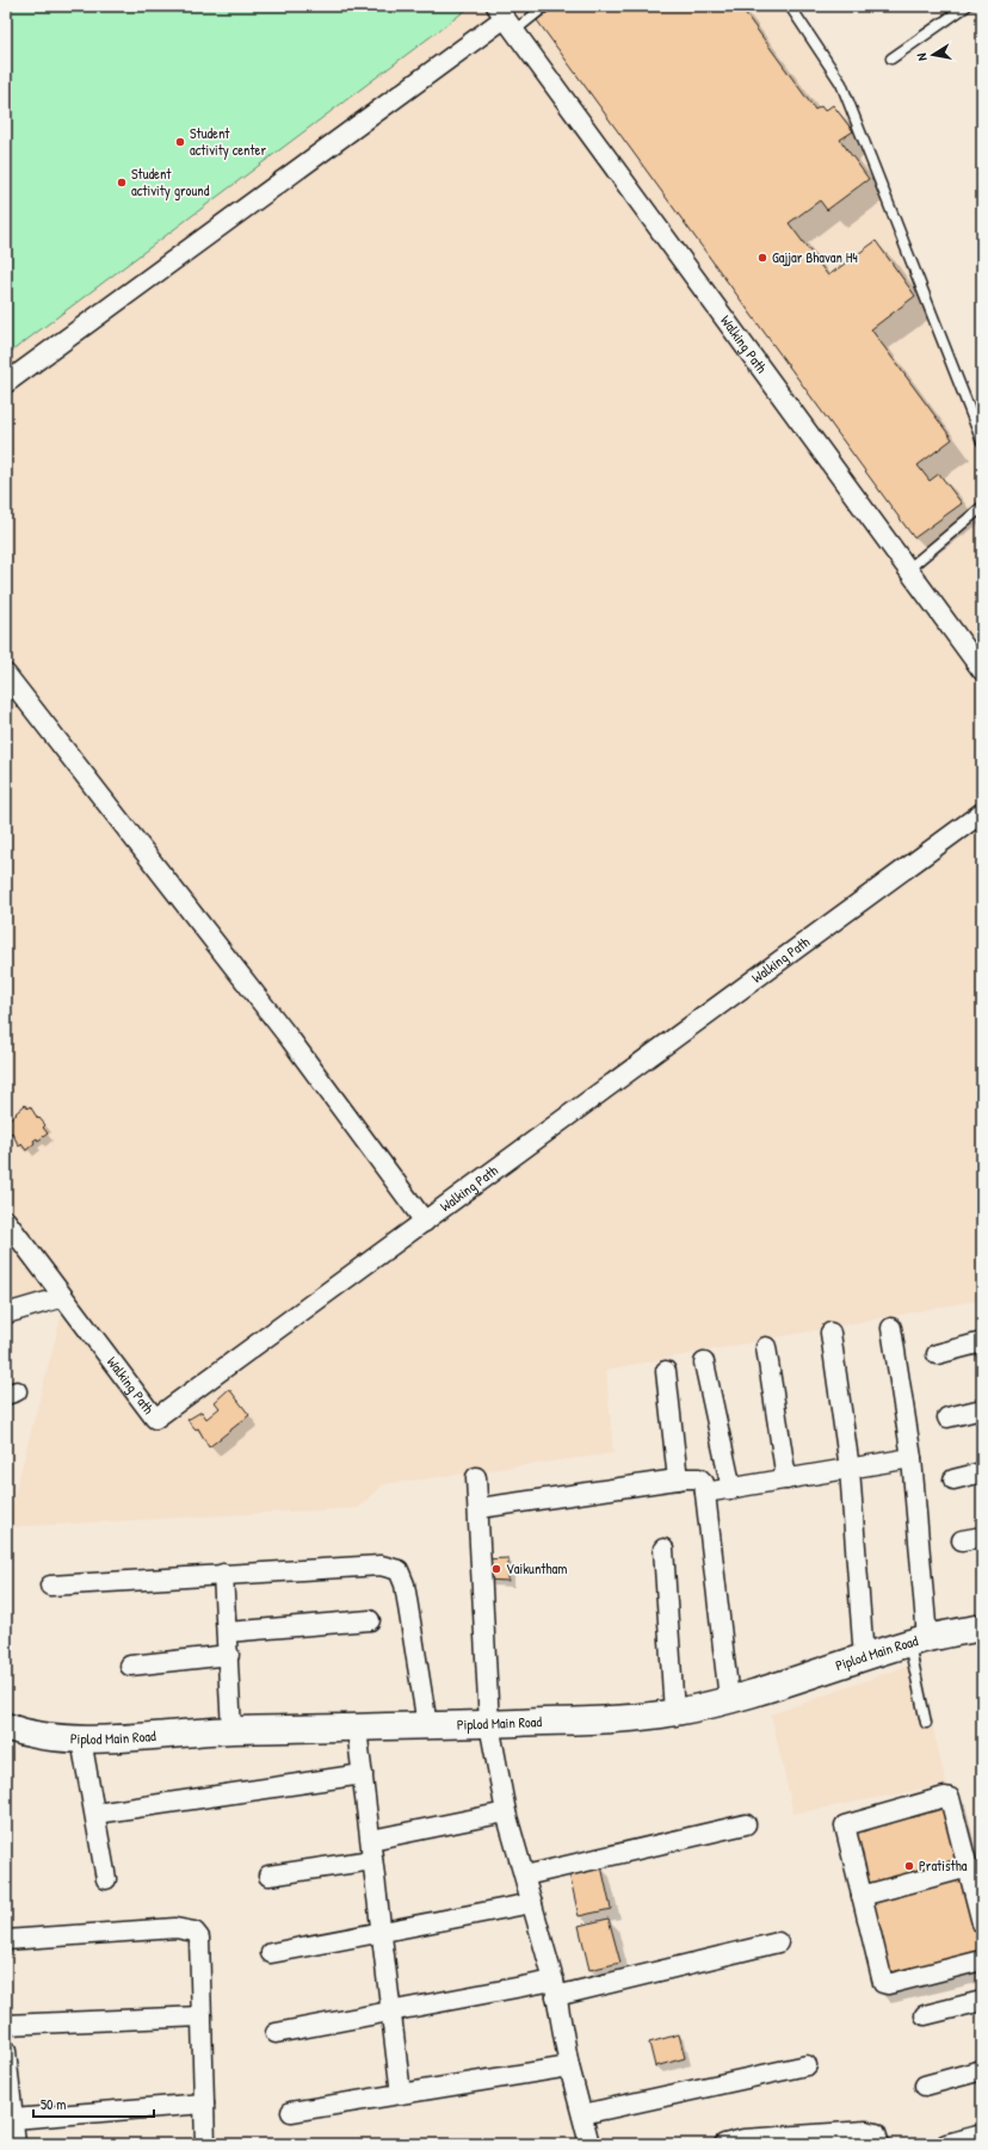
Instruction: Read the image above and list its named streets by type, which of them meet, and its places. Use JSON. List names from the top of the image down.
{
  "streets": {
    "street": ["Walking Path", "Piplod Main Road"]
  },
  "places": [
    "Student activity center",
    "Student activity ground",
    "Gajjar Bhavan H4",
    "Vaikuntham",
    "Pratistha"
  ],
  "scale_bar": "50 m",
  "north": "left"
}
